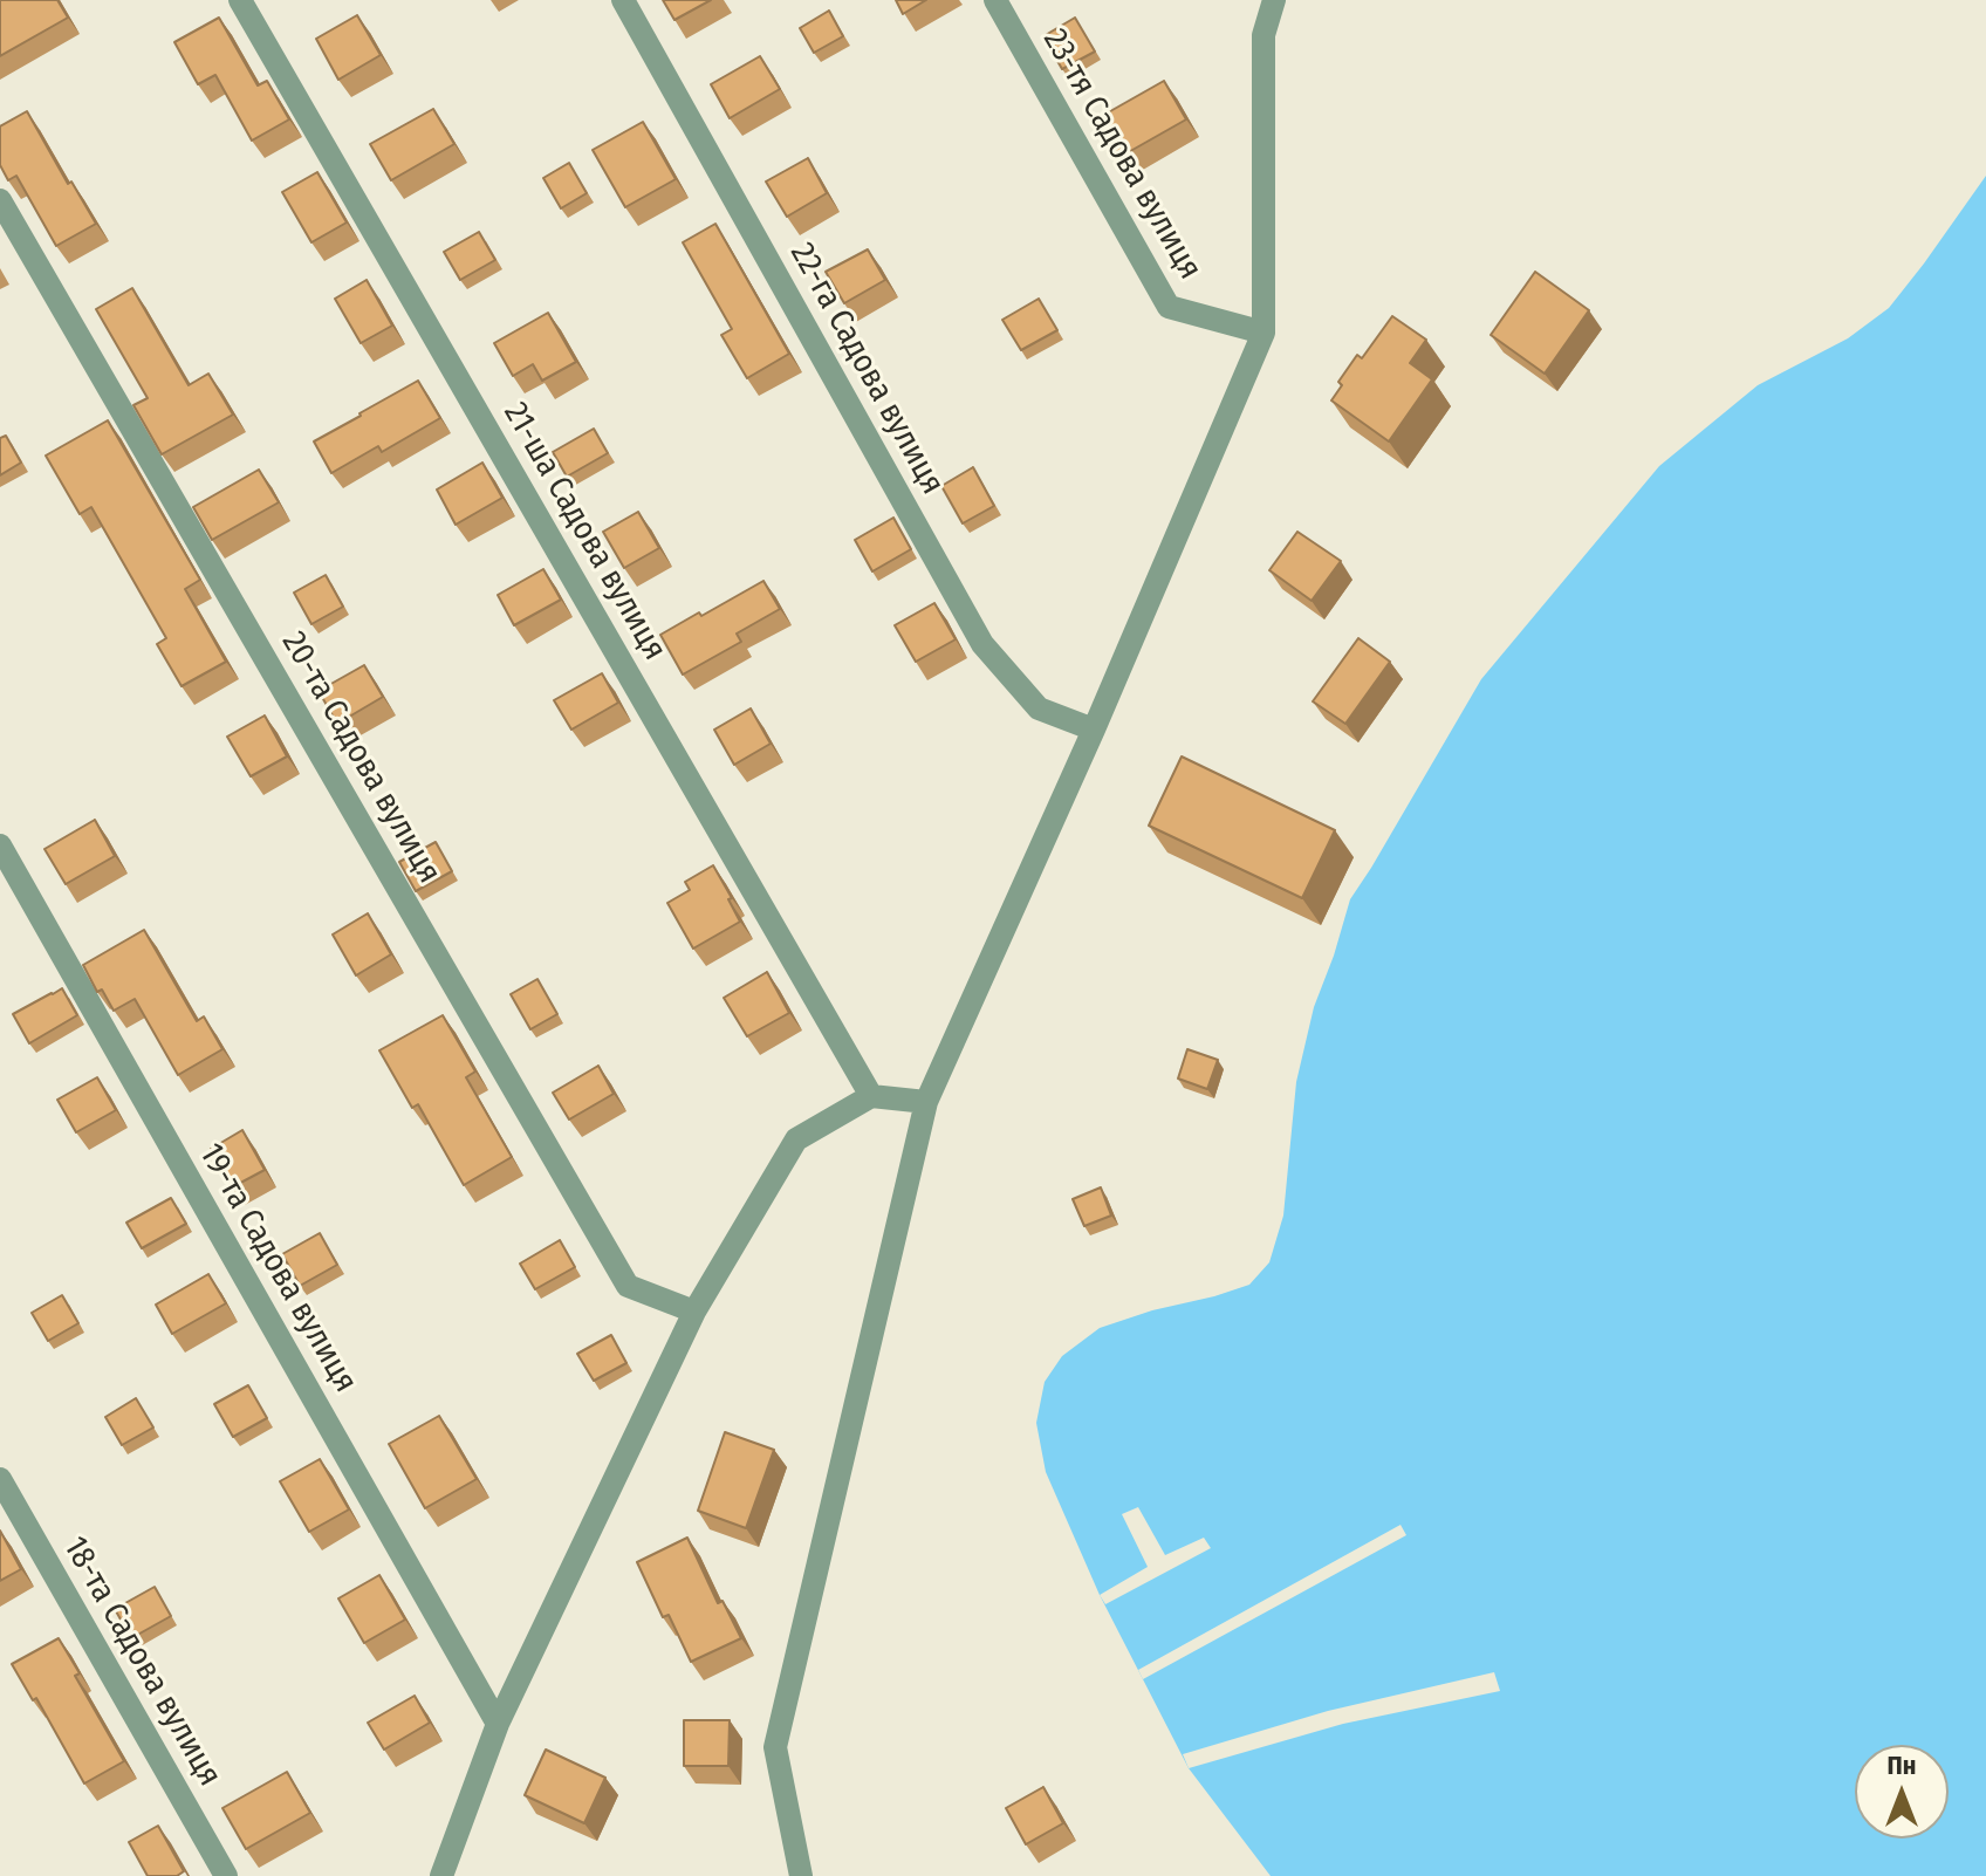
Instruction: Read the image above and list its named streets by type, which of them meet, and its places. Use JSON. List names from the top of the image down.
{
  "streets": {
    "street": [
      "23-тя Садова вулиця",
      "22-га Садова вулиця",
      "21-ша Садова вулиця",
      "20-та Садова вулиця",
      "19-та Садова вулиця",
      "18-та Садова вулиця"
    ]
  },
  "north": "top"
}
